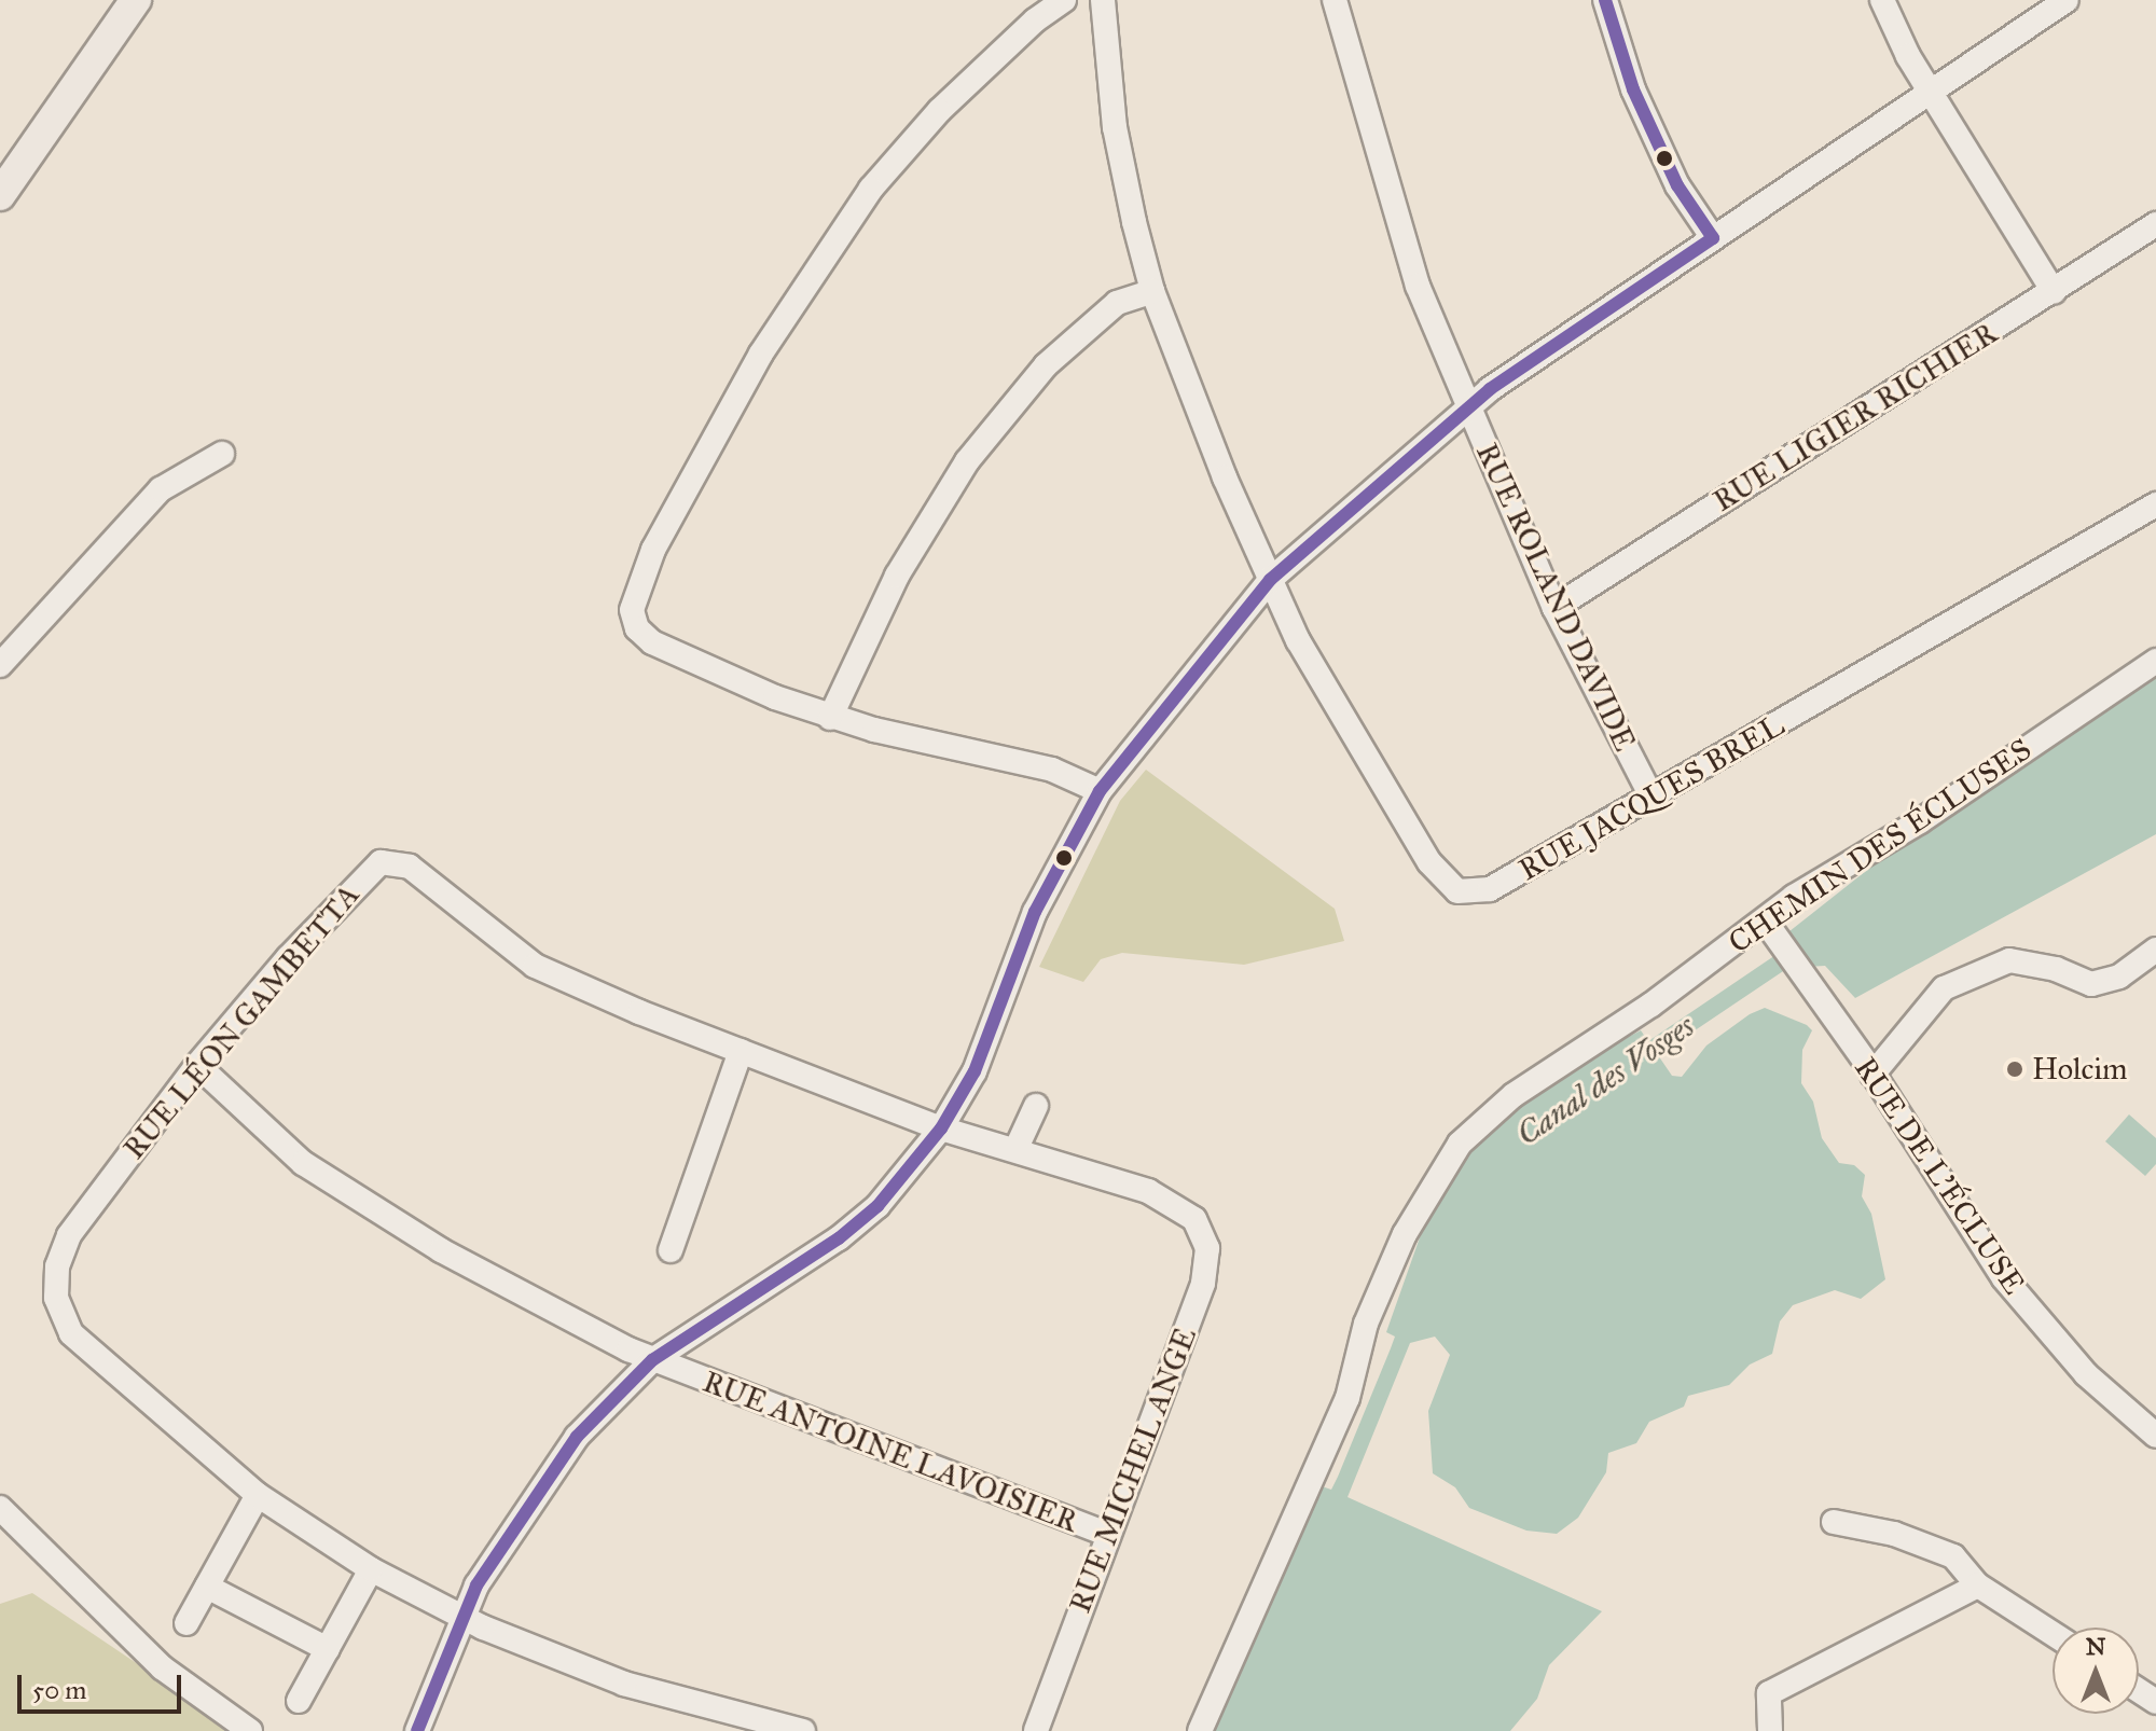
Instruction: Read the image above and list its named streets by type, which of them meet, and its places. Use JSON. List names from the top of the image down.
{
  "streets": {
    "street": [
      "RUE LIGIER RICHIER",
      "RUE ROLAND DAVIDE",
      "RUE JACQUES BREL",
      "CHEMIN DES ÉCLUSES",
      "RUE LÉON GAMBETTA",
      "RUE DE L'ÉCLUSE",
      "RUE ANTOINE LAVOISIER",
      "RUE MICHEL ANGE"
    ]
  },
  "crossings": [
    ["RUE LIGIER RICHIER", "RUE ROLAND DAVIDE"],
    ["RUE ROLAND DAVIDE", "RUE JACQUES BREL"],
    ["CHEMIN DES ÉCLUSES", "RUE DE L'ÉCLUSE"],
    ["RUE LÉON GAMBETTA", "RUE ANTOINE LAVOISIER"],
    ["RUE LÉON GAMBETTA", "RUE MICHEL ANGE"],
    ["RUE ANTOINE LAVOISIER", "RUE MICHEL ANGE"]
  ],
  "water": ["Canal des Vosges"],
  "places": ["Holcim"],
  "scale_bar": "50 m",
  "north": "top"
}
